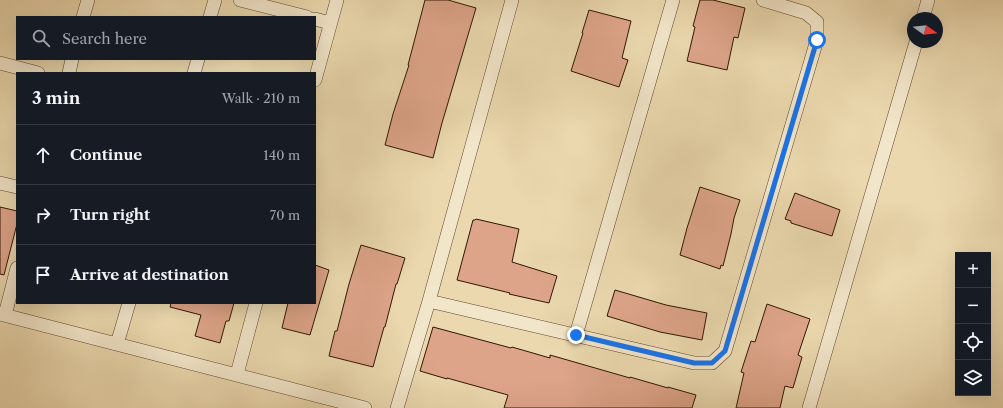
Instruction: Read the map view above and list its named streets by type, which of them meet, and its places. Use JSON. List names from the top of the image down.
{
  "north": "right",
  "page": {
    "search": "Search here",
    "heading": ["3 min", "Walk · 210 m"],
    "list": [
      ["Continue", "140 m"],
      ["Turn right", "70 m"],
      "Arrive at destination"
    ],
    "map_buttons": ["+", "−"]
  }
}
